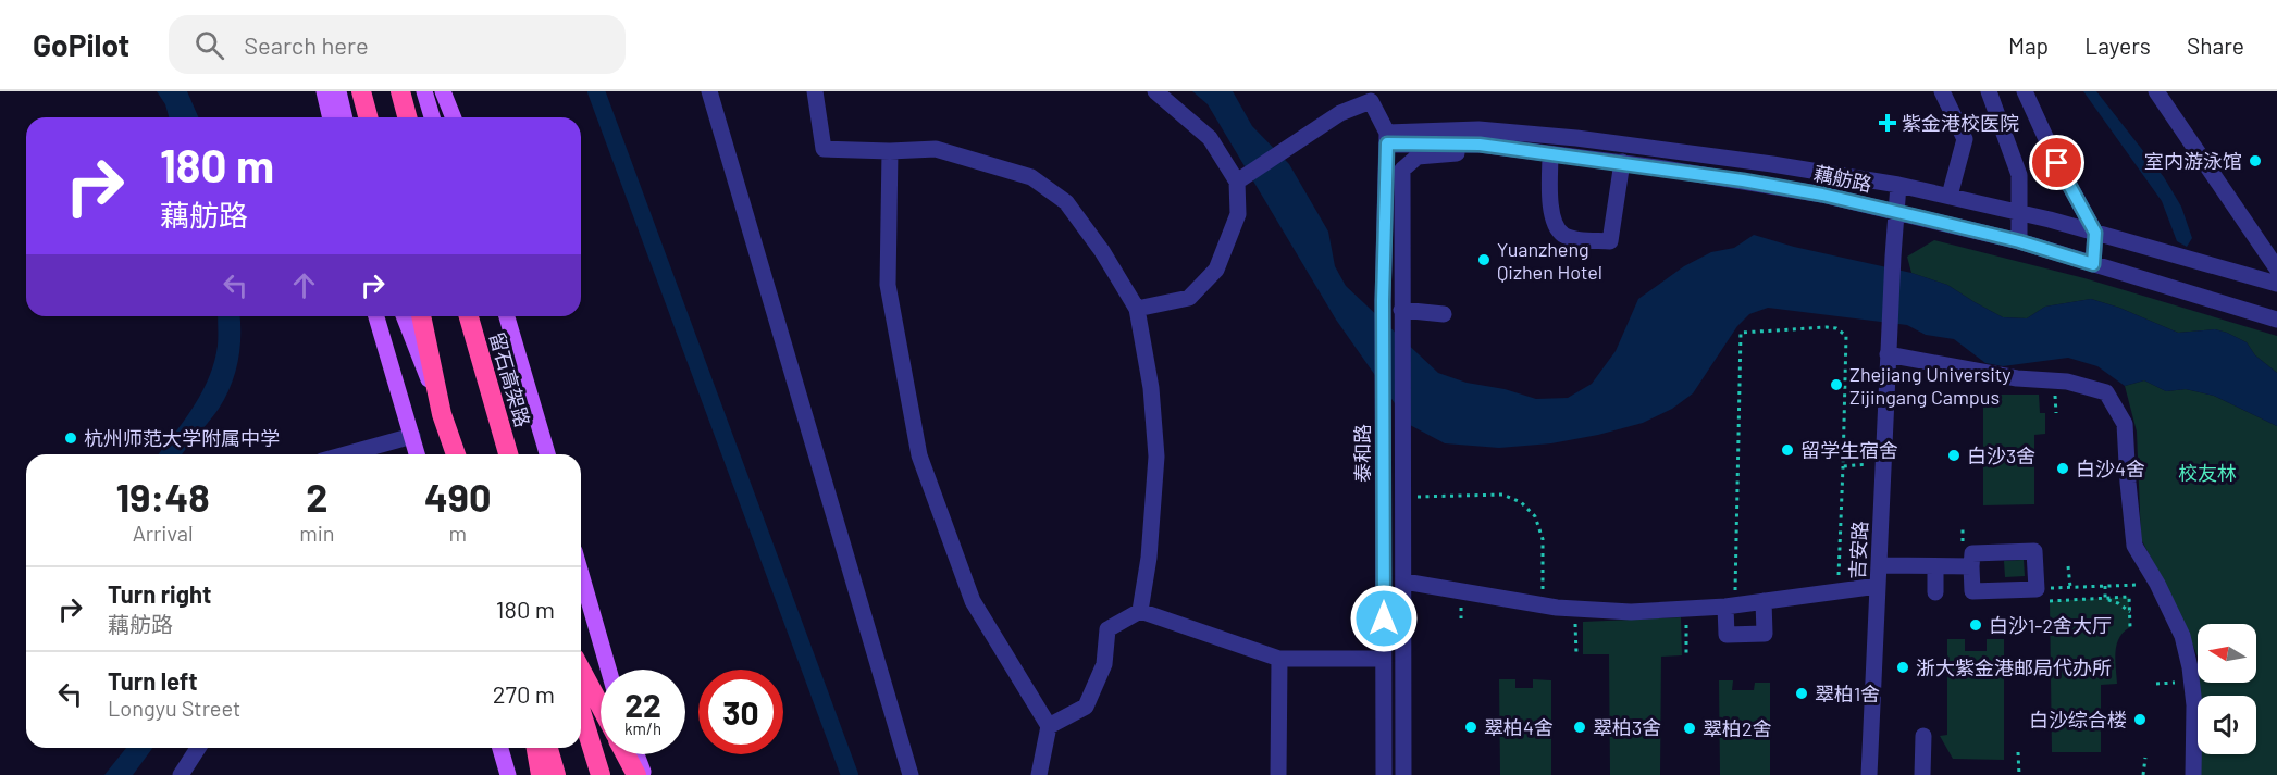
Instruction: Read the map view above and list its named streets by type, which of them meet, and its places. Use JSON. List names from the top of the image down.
{
  "streets": {
    "highway": ["留石高架路"],
    "street": ["藕舫路", "泰和路", "吉安路"]
  },
  "crossings": [
    ["藕舫路", "泰和路"],
    ["藕舫路", "吉安路"]
  ],
  "parks": ["校友林"],
  "places": {
    "health": ["紫金港校医院"],
    "other": [
      "室内游泳馆",
      "Yuanzheng Qizhen Hotel",
      "Zhejiang University Zijingang Campus",
      "杭州师范大学附属中学",
      "留学生宿舍",
      "白沙3舍",
      "白沙4舍",
      "白沙1-2舍大厅",
      "浙大紫金港邮局代办所",
      "翠柏1舍",
      "白沙综合楼",
      "翠柏4舍",
      "翠柏3舍",
      "翠柏2舍"
    ]
  },
  "north": "left",
  "page": {
    "header": "GoPilot",
    "search": "Search here",
    "nav": ["Map", "Layers", "Share"],
    "turn": ["180 m", "藕舫路"],
    "eta": [
      "19:48",
      "Arrival",
      "2",
      "min",
      "490",
      "m"
    ],
    "list": [
      {
        "name": "Turn right",
        "note": "藕舫路",
        "value": "180 m"
      },
      {
        "name": "Turn left",
        "note": "Longyu Street",
        "value": "270 m"
      }
    ],
    "speed": "22 km/h",
    "limit": "30"
  }
}
